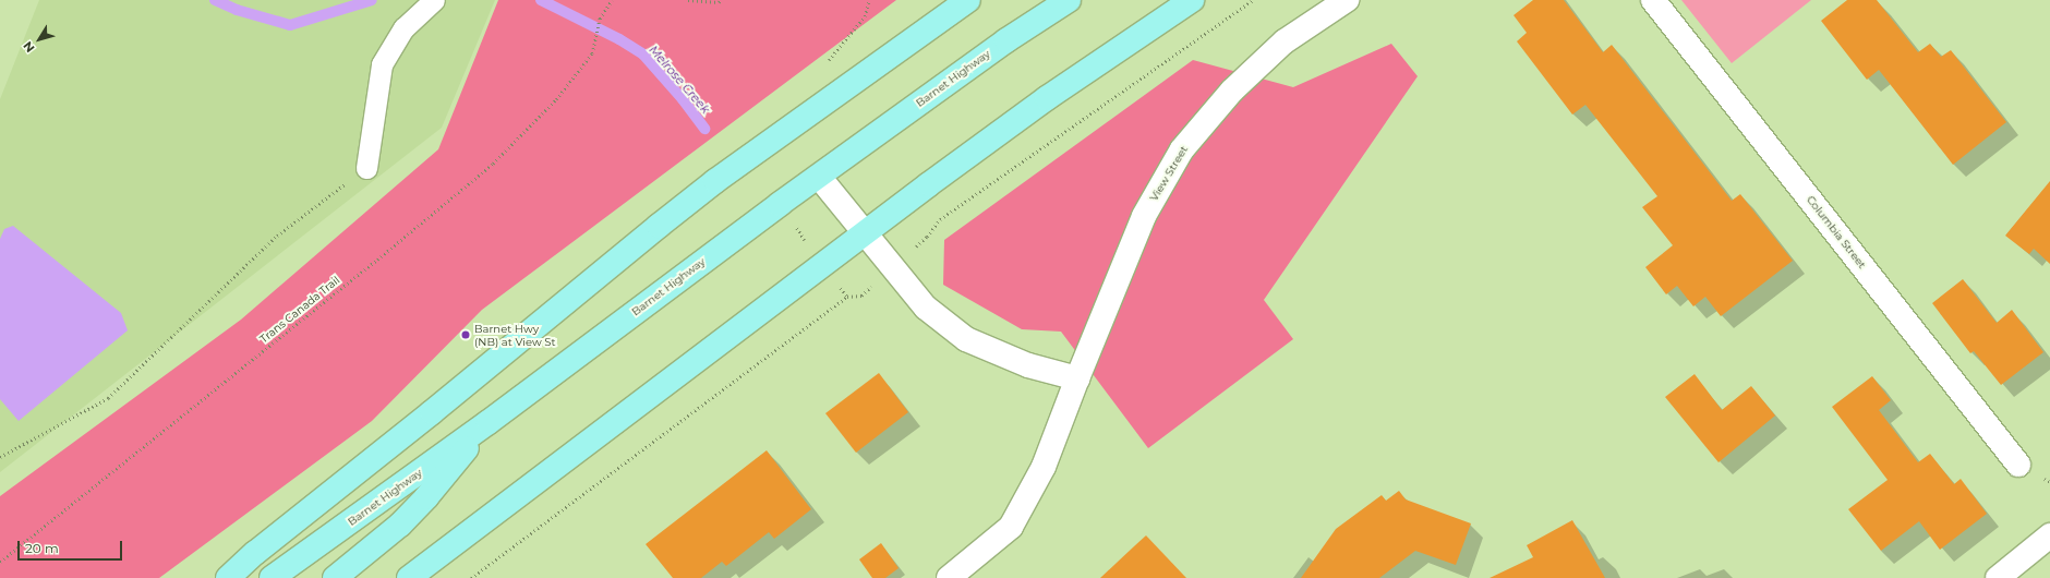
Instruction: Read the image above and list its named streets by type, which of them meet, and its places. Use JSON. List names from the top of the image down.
{
  "streets": {
    "main road": ["Barnet Highway"],
    "street": ["View Street", "Columbia Street"],
    "path": ["Trans Canada Trail"]
  },
  "water": ["Melrose Creek"],
  "places": ["Barnet Hwy (NB) at View St"],
  "scale_bar": "20 m",
  "north": "bottom left"
}
